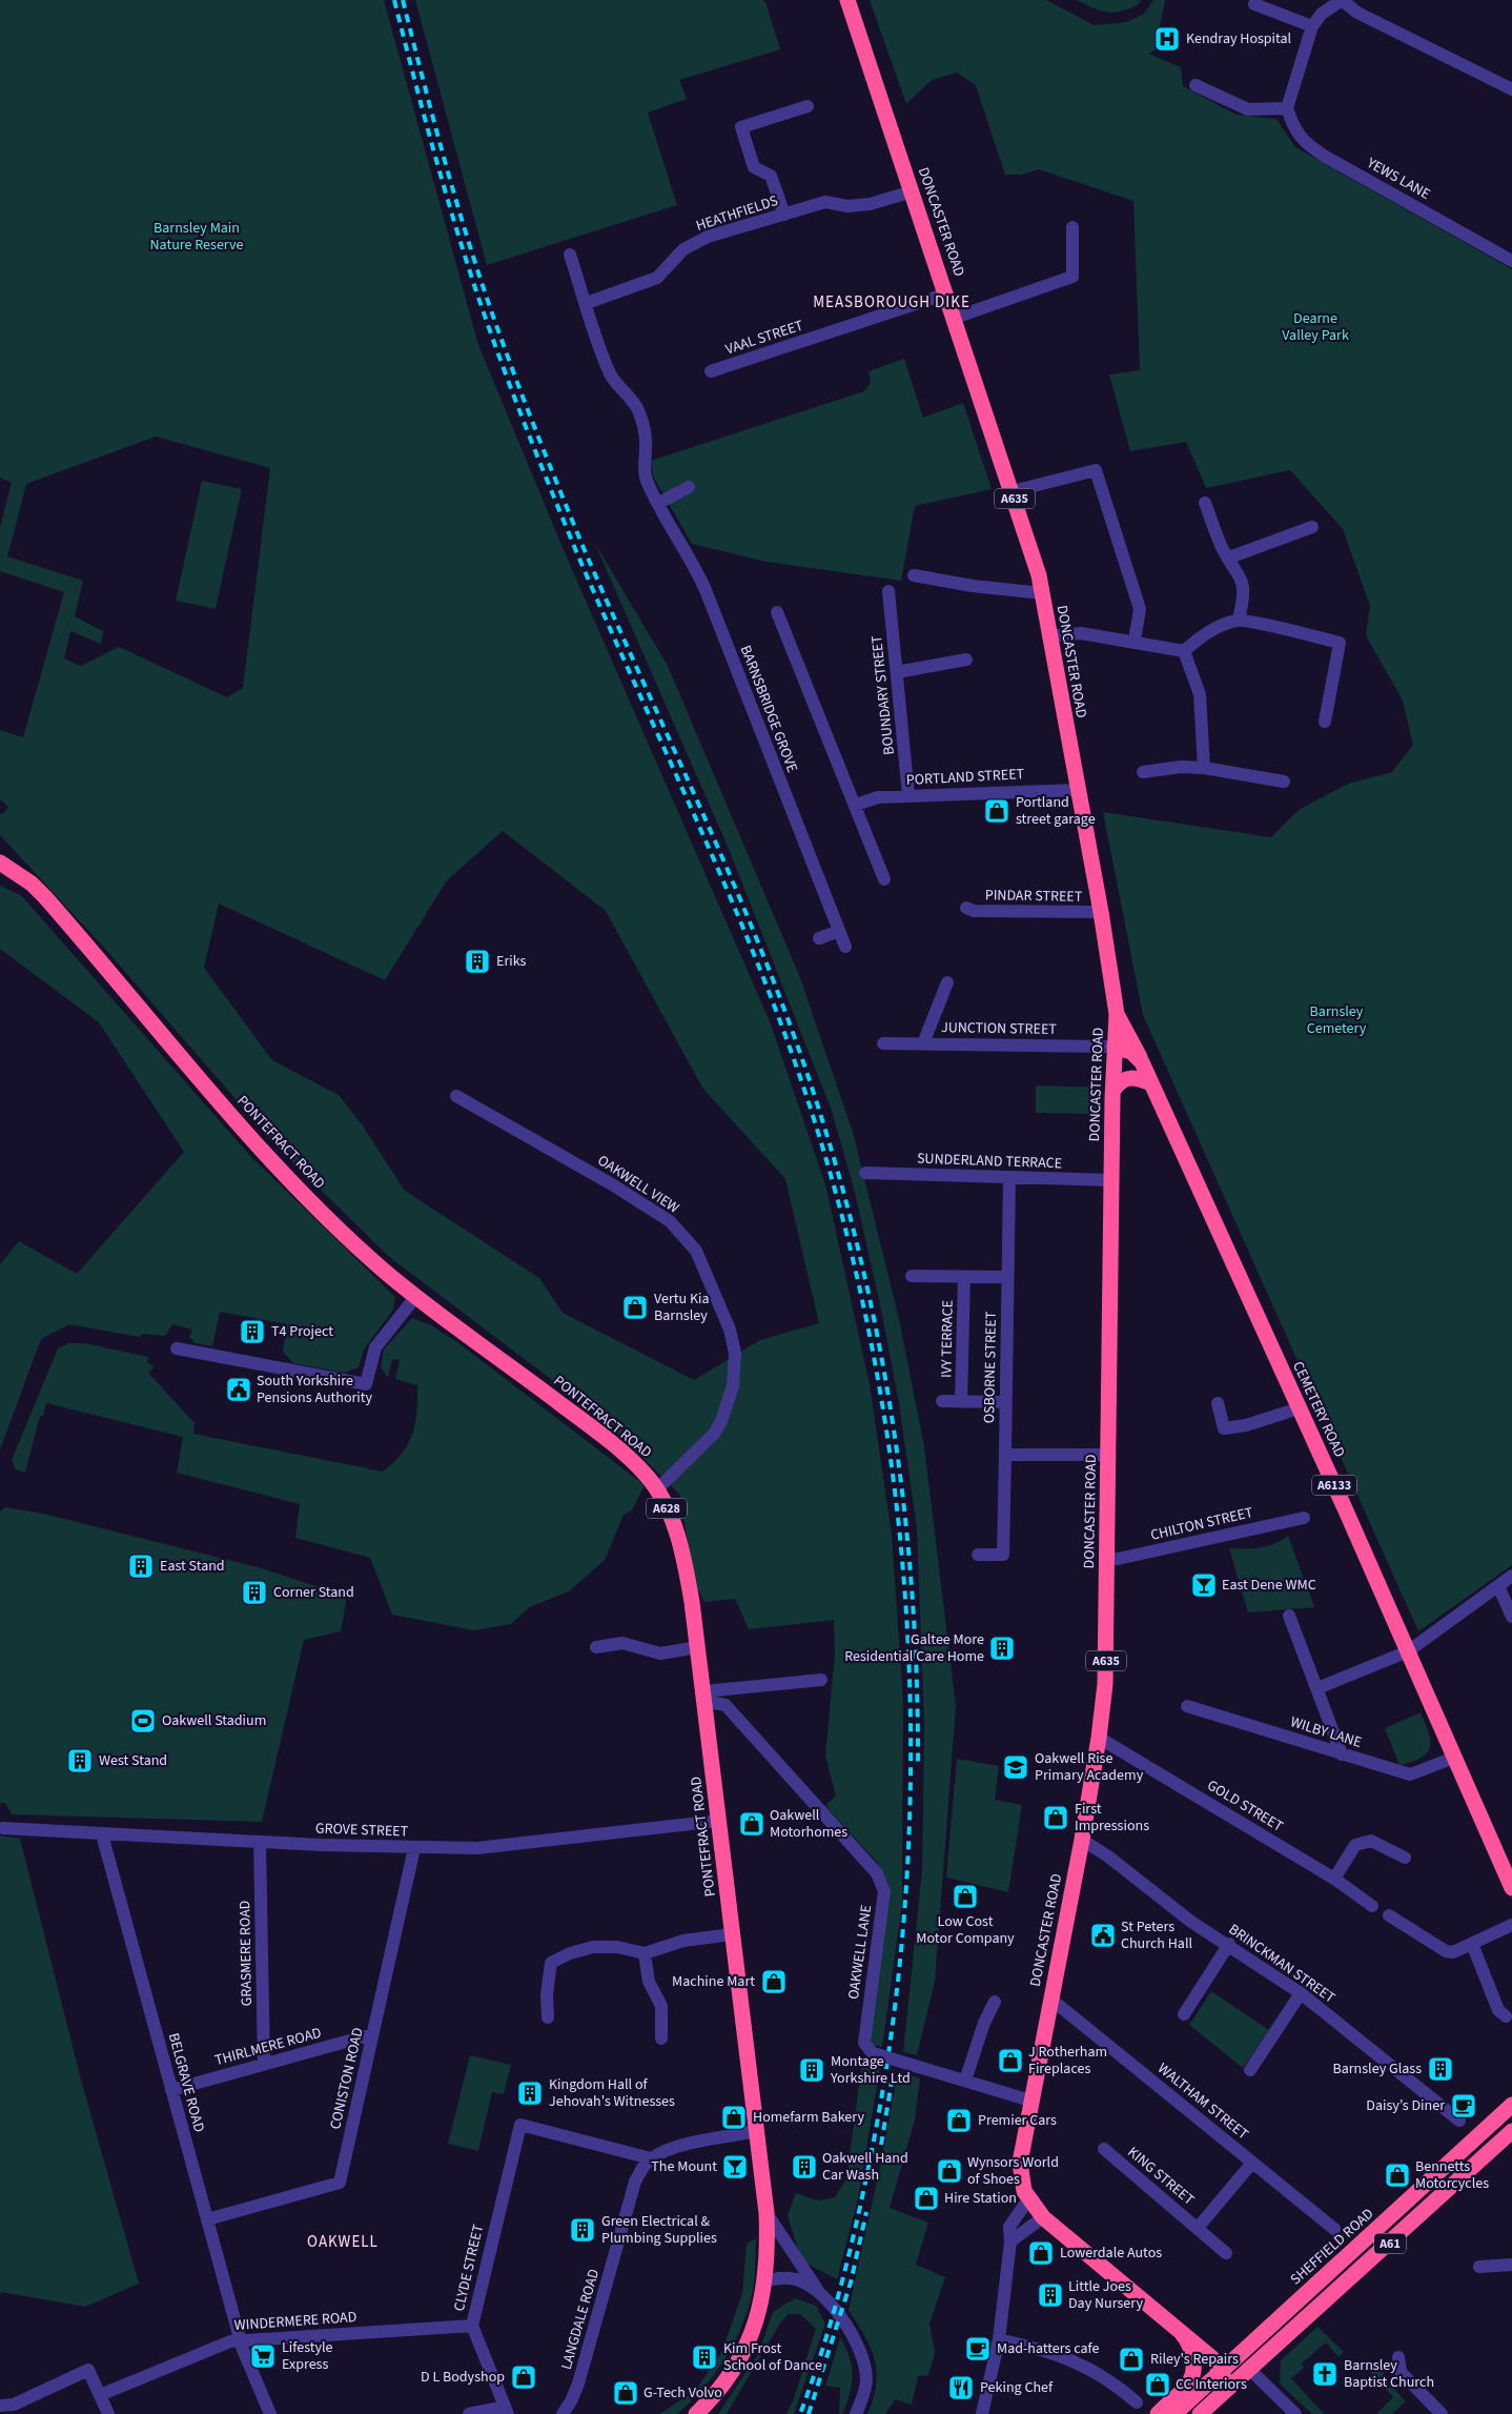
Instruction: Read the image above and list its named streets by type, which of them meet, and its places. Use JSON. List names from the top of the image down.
{
  "streets": {
    "highway": [
      "DONCASTER ROAD",
      "A635",
      "PONTEFRACT ROAD",
      "CEMETERY ROAD",
      "A6133",
      "A628",
      "A61",
      "SHEFFIELD ROAD"
    ],
    "street": [
      "YEWS LANE",
      "HEATHFIELDS",
      "VAAL STREET",
      "BOUNDARY STREET",
      "BARNSBRIDGE GROVE",
      "PORTLAND STREET",
      "PINDAR STREET",
      "JUNCTION STREET",
      "SUNDERLAND TERRACE",
      "OAKWELL VIEW",
      "IVY TERRACE",
      "OSBORNE STREET",
      "CHILTON STREET",
      "WILBY LANE",
      "GOLD STREET",
      "GROVE STREET",
      "OAKWELL LANE",
      "GRASMERE ROAD",
      "BRINCKMAN STREET",
      "THIRLMERE ROAD",
      "CONISTON ROAD",
      "BELGRAVE ROAD",
      "WALTHAM STREET",
      "KING STREET",
      "CLYDE STREET",
      "LANGDALE ROAD",
      "WINDERMERE ROAD"
    ]
  },
  "crossings": [
    ["HEATHFIELDS", "DONCASTER ROAD"],
    ["HEATHFIELDS", "BARNSBRIDGE GROVE"],
    ["DONCASTER ROAD", "VAAL STREET"],
    ["DONCASTER ROAD", "A635"],
    ["DONCASTER ROAD", "PORTLAND STREET"],
    ["DONCASTER ROAD", "PINDAR STREET"],
    ["DONCASTER ROAD", "JUNCTION STREET"],
    ["DONCASTER ROAD", "SUNDERLAND TERRACE"],
    ["DONCASTER ROAD", "A6133"],
    ["DONCASTER ROAD", "CHILTON STREET"],
    ["DONCASTER ROAD", "GOLD STREET"],
    ["DONCASTER ROAD", "OAKWELL LANE"],
    ["DONCASTER ROAD", "BRINCKMAN STREET"],
    ["DONCASTER ROAD", "WALTHAM STREET"],
    ["A635", "A61"],
    ["A635", "SHEFFIELD ROAD"],
    ["BOUNDARY STREET", "PORTLAND STREET"],
    ["PONTEFRACT ROAD", "OAKWELL VIEW"],
    ["PONTEFRACT ROAD", "GROVE STREET"],
    ["PONTEFRACT ROAD", "OAKWELL LANE"],
    ["SUNDERLAND TERRACE", "OSBORNE STREET"],
    ["CEMETERY ROAD", "A6133"],
    ["CEMETERY ROAD", "WILBY LANE"],
    ["GROVE STREET", "GRASMERE ROAD"],
    ["GROVE STREET", "CONISTON ROAD"],
    ["GROVE STREET", "BELGRAVE ROAD"],
    ["GRASMERE ROAD", "THIRLMERE ROAD"],
    ["THIRLMERE ROAD", "CONISTON ROAD"],
    ["THIRLMERE ROAD", "BELGRAVE ROAD"],
    ["CONISTON ROAD", "BELGRAVE ROAD"],
    ["BELGRAVE ROAD", "WINDERMERE ROAD"],
    ["WALTHAM STREET", "KING STREET"],
    ["CLYDE STREET", "LANGDALE ROAD"],
    ["CLYDE STREET", "WINDERMERE ROAD"]
  ],
  "districts": ["MEASBOROUGH DIKE", "OAKWELL"],
  "parks": ["Barnsley Main Nature Reserve", "Dearne Valley Park", "Barnsley Cemetery"],
  "places": {
    "hospital": ["Kendray Hospital"],
    "shop": [
      "Portland street garage",
      "Vertu Kia Barnsley",
      "First Impressions",
      "Oakwell Motorhomes",
      "Low Cost Motor Company",
      "Machine Mart",
      "J Rotherham Fireplaces",
      "Homefarm Bakery",
      "Premier Cars",
      "Wynsors World of Shoes",
      "Bennetts Motorcycles",
      "Hire Station",
      "Lowerdale Autos",
      "Riley's Repairs",
      "D L Bodyshop",
      "CC Interiors",
      "G-Tech Volvo"
    ],
    "building": [
      "Eriks",
      "T4 Project",
      "East Stand",
      "Corner Stand",
      "Galtee More Residential Care Home",
      "West Stand",
      "Barnsley Glass",
      "Montage Yorkshire Ltd",
      "Kingdom Hall of Jehovah's Witnesses",
      "Oakwell Hand Car Wash",
      "Green Electrical & Plumbing Supplies",
      "Little Joes Day Nursery",
      "Kim Frost School of Dance"
    ],
    "public building": ["South Yorkshire Pensions Authority", "St Peters Church Hall"],
    "bar": ["East Dene WMC", "The Mount"],
    "sports": ["Oakwell Stadium"],
    "school or university": ["Oakwell Rise Primary Academy"],
    "cafe": ["Daisy’s Diner", "Mad-hatters cafe"],
    "supermarket": ["Lifestyle Express"],
    "church": ["Barnsley Baptist Church"],
    "restaurant": ["Peking Chef"]
  }
}
